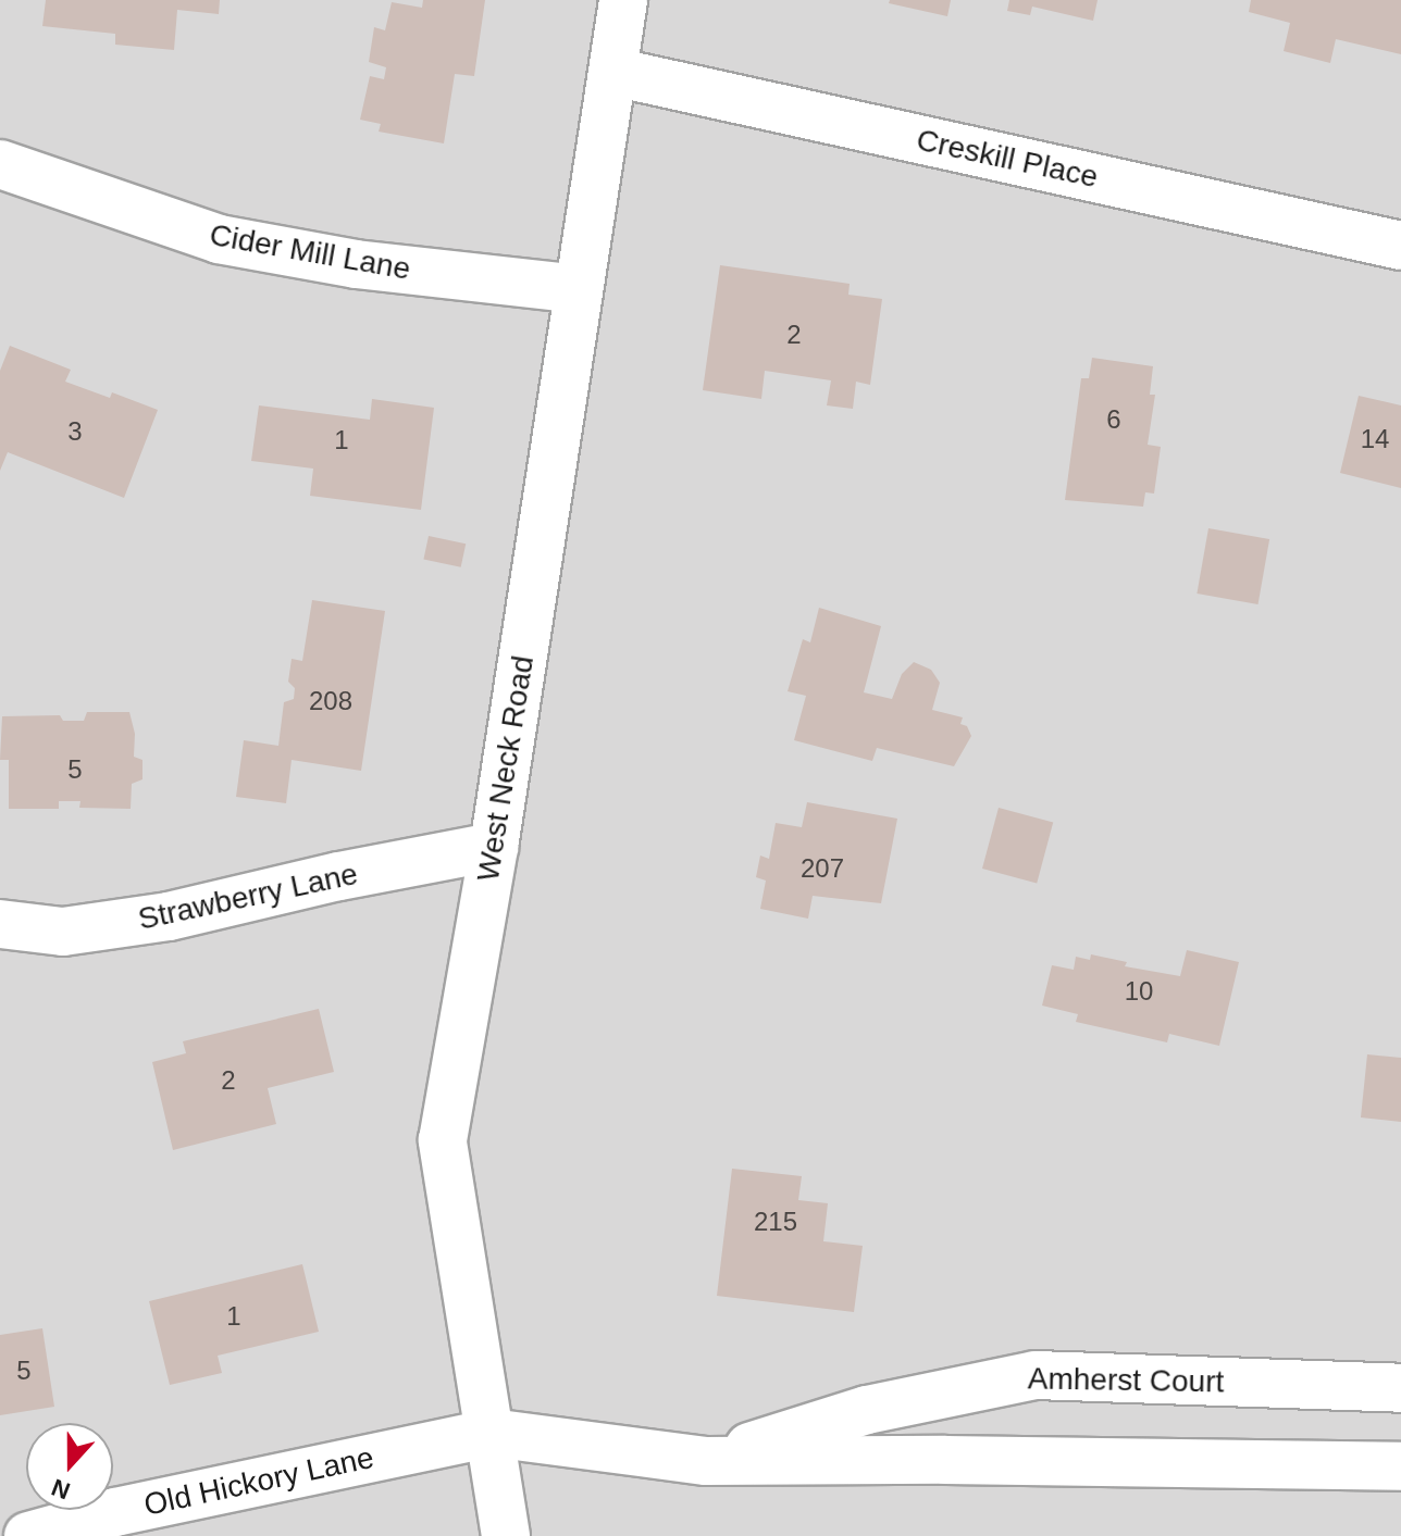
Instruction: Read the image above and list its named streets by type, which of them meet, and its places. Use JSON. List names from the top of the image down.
{
  "streets": {
    "street": [
      "Creskill Place",
      "Cider Mill Lane",
      "West Neck Road",
      "Strawberry Lane",
      "Amherst Court",
      "Old Hickory Lane"
    ]
  },
  "crossings": [
    ["Creskill Place", "West Neck Road"],
    ["Cider Mill Lane", "West Neck Road"],
    ["West Neck Road", "Strawberry Lane"],
    ["West Neck Road", "Amherst Court"],
    ["West Neck Road", "Old Hickory Lane"],
    ["Amherst Court", "Old Hickory Lane"]
  ],
  "house_numbers": [
    "2",
    "6",
    "3",
    "14",
    "1",
    "208",
    "5",
    "207",
    "10",
    "2",
    "215",
    "1",
    "5"
  ],
  "north": "bottom"
}
